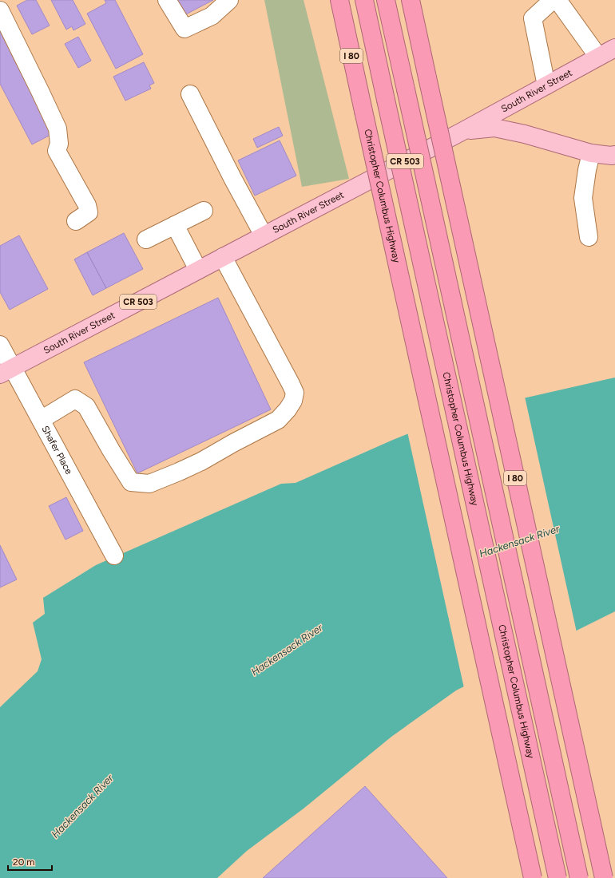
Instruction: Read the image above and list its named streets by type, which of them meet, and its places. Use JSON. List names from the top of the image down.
{
  "streets": {
    "highway": ["I 80", "Christopher Columbus Highway"],
    "main road": ["South River Street", "CR 503"],
    "street": ["Shafer Place"]
  },
  "crossings": [
    ["South River Street", "Shafer Place"]
  ],
  "water": ["Hackensack River"],
  "scale_bar": "20 m"
}
